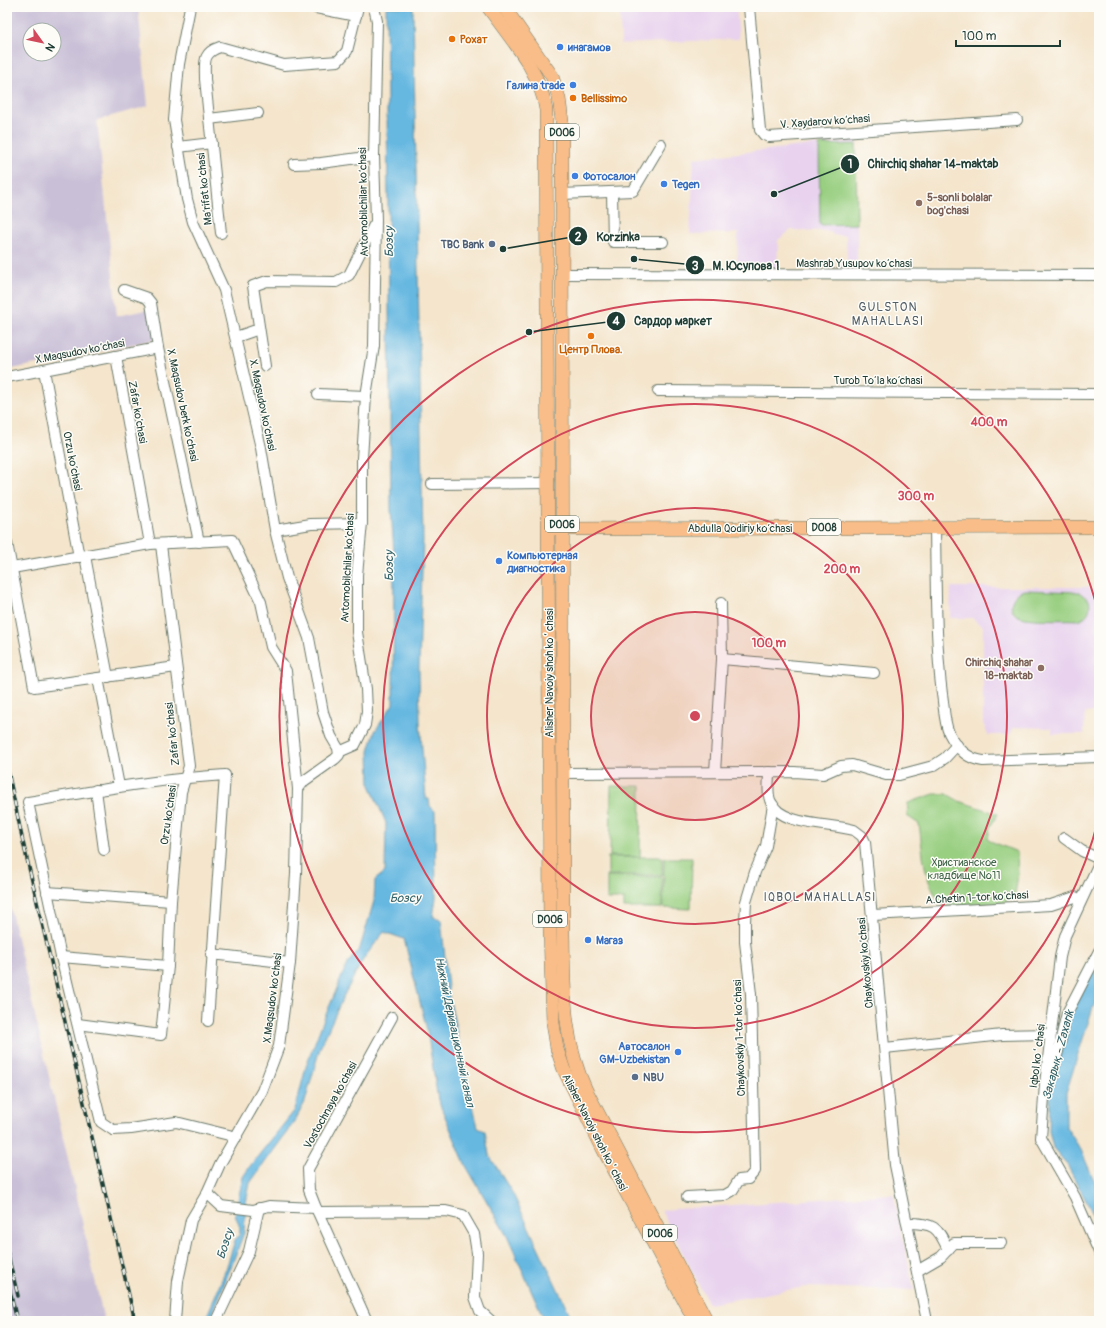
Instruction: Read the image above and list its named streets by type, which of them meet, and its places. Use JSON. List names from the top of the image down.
{
  "streets": {
    "main road": [
      "D006",
      "D008",
      "Abdulla Qodiriy ko‘chasi",
      "Alisher Navoiy shoh koʻchasi"
    ],
    "street": [
      "V. Xaydarov ko‘chasi",
      "Maʼrifat ko‘chasi",
      "Avtomobilchilar ko‘chasi",
      "Mashrab Yusupov ko‘chasi",
      "X.Maqsudov ko‘chasi",
      "Turob To‘la ko‘chasi",
      "X .Maqsudov berk ko‘chasi",
      "X. Maqsudov ko‘chasi",
      "Zafar ko‘chasi",
      "Orzu ko‘chasi",
      "A.Chetin 1-tor ko‘chasi",
      "Chaykovskiy ko‘chasi",
      "Chaykovskiy 1-tor ko‘chasi",
      "Iqbol koʻchasi",
      "Vostochnaya ko‘chasi"
    ]
  },
  "crossings": [
    ["Maʼrifat ko‘chasi", "X. Maqsudov ko‘chasi"],
    ["Avtomobilchilar ko‘chasi", "X. Maqsudov ko‘chasi"],
    ["Mashrab Yusupov ko‘chasi", "Alisher Navoiy shoh koʻchasi"],
    ["X.Maqsudov ko‘chasi", "X .Maqsudov berk ko‘chasi"],
    ["X.Maqsudov ko‘chasi", "Zafar ko‘chasi"],
    ["X.Maqsudov ko‘chasi", "Orzu ko‘chasi"],
    ["Zafar ko‘chasi", "Orzu ko‘chasi"],
    ["Abdulla Qodiriy ko‘chasi", "Alisher Navoiy shoh koʻchasi"],
    ["A.Chetin 1-tor ko‘chasi", "Chaykovskiy ko‘chasi"],
    ["A.Chetin 1-tor ko‘chasi", "Iqbol koʻchasi"],
    ["Chaykovskiy ko‘chasi", "Chaykovskiy 1-tor ko‘chasi"]
  ],
  "districts": ["GULSTON MAHALLASI", "IQBOL MAHALLASI"],
  "water": ["Бозсу", "Нижний Деривационный канал", "Закарық - Zaxarik"],
  "parks": ["Христианское кладбище №11"],
  "places": [
    "Рохат",
    "инагамов",
    "Галина trade",
    "Bellissimo",
    "Фотосалон",
    "Tegen",
    "Chirchiq shahar 14-maktab",
    "5-sonli bolalar bog'chasi",
    "TBC Bank",
    "Korzinka",
    "М. Юсупова 1",
    "Сардор маркет",
    "Центр Плова.",
    "Компьютерная диагностика",
    "Chirchiq shahar 18-maktab",
    "Магаз",
    "Автосалон GM-Uzbekistan",
    "NBU"
  ],
  "scale_bar": "100 m",
  "north": "bottom right",
  "rings": [
    "400 m",
    "300 m",
    "200 m",
    "100 m"
  ]
}
